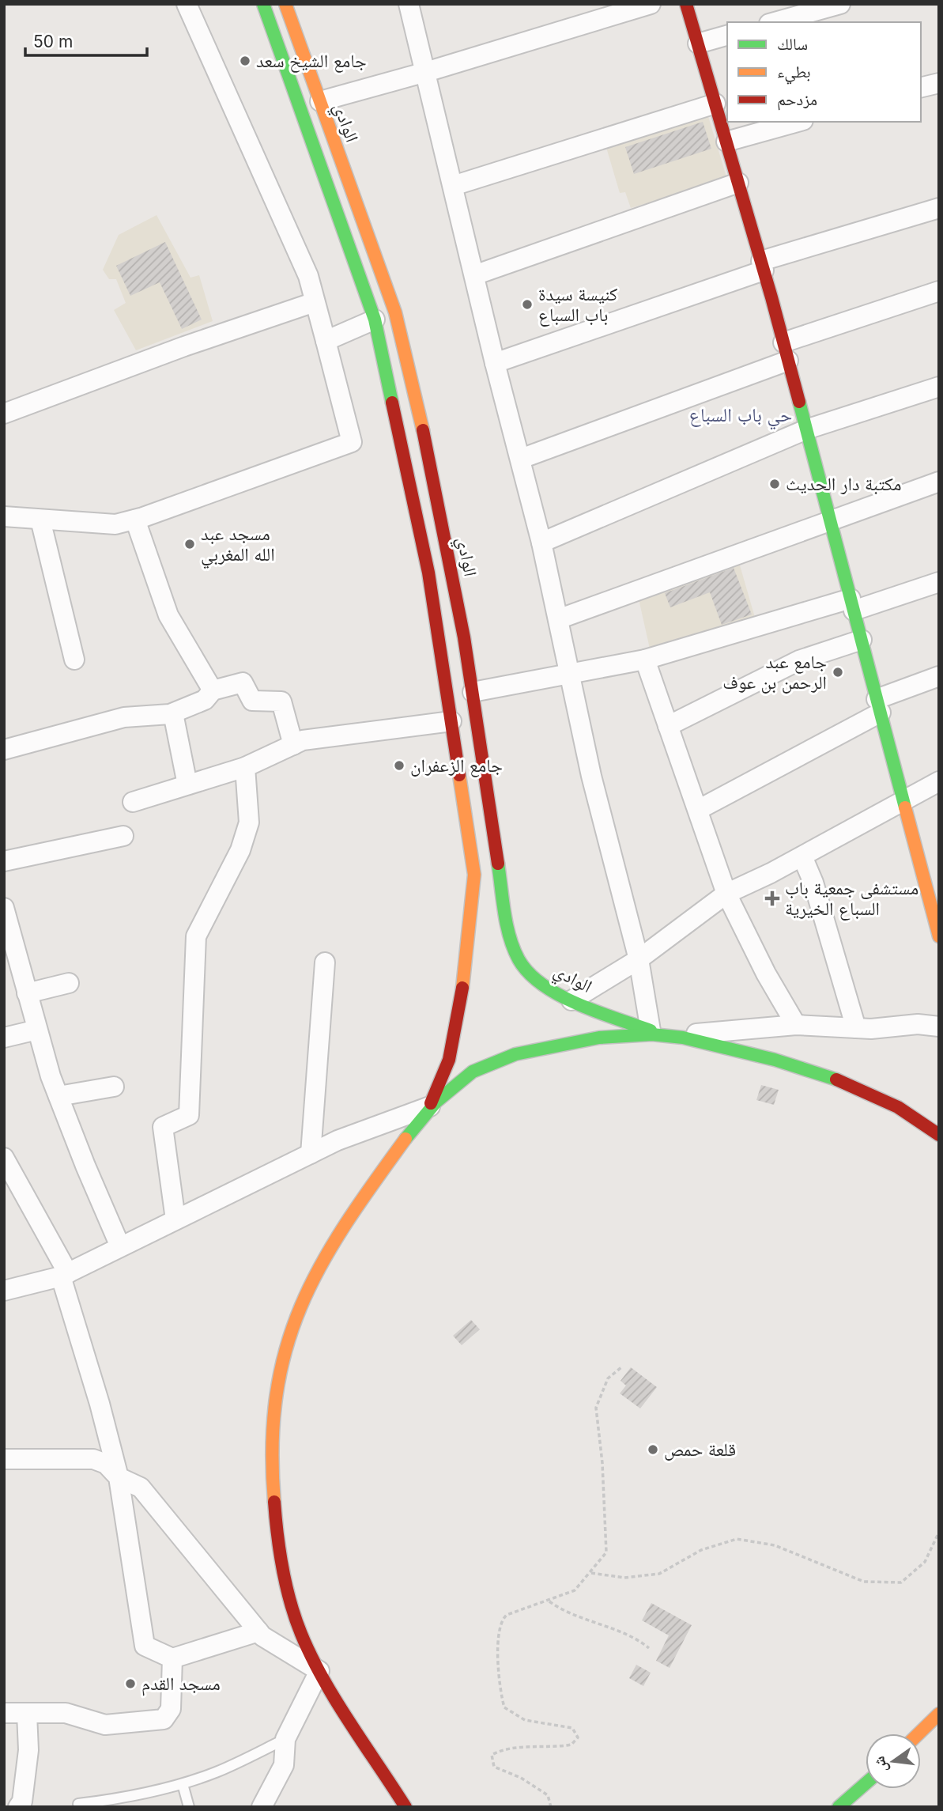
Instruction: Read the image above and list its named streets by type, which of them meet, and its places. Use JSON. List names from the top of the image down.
{
  "streets": {
    "main road": ["الوادي"]
  },
  "districts": ["حي باب السباع"],
  "places": {
    "other": [
      "جامع الشيخ سعد",
      "كنيسة سيدة باب السباع",
      "مكتبة دار الحديث",
      "مسجد عبد الله المغربي",
      "جامع عبد الرحمن بن عوف",
      "جامع الزعفران",
      "قلعة حمص",
      "مسجد القدم"
    ],
    "health": ["مستشفى جمعية باب السباع الخيرية"]
  },
  "legend": ["سالك", "بطيء", "مزدحم"],
  "scale_bar": "50 m",
  "north": "left"
}
